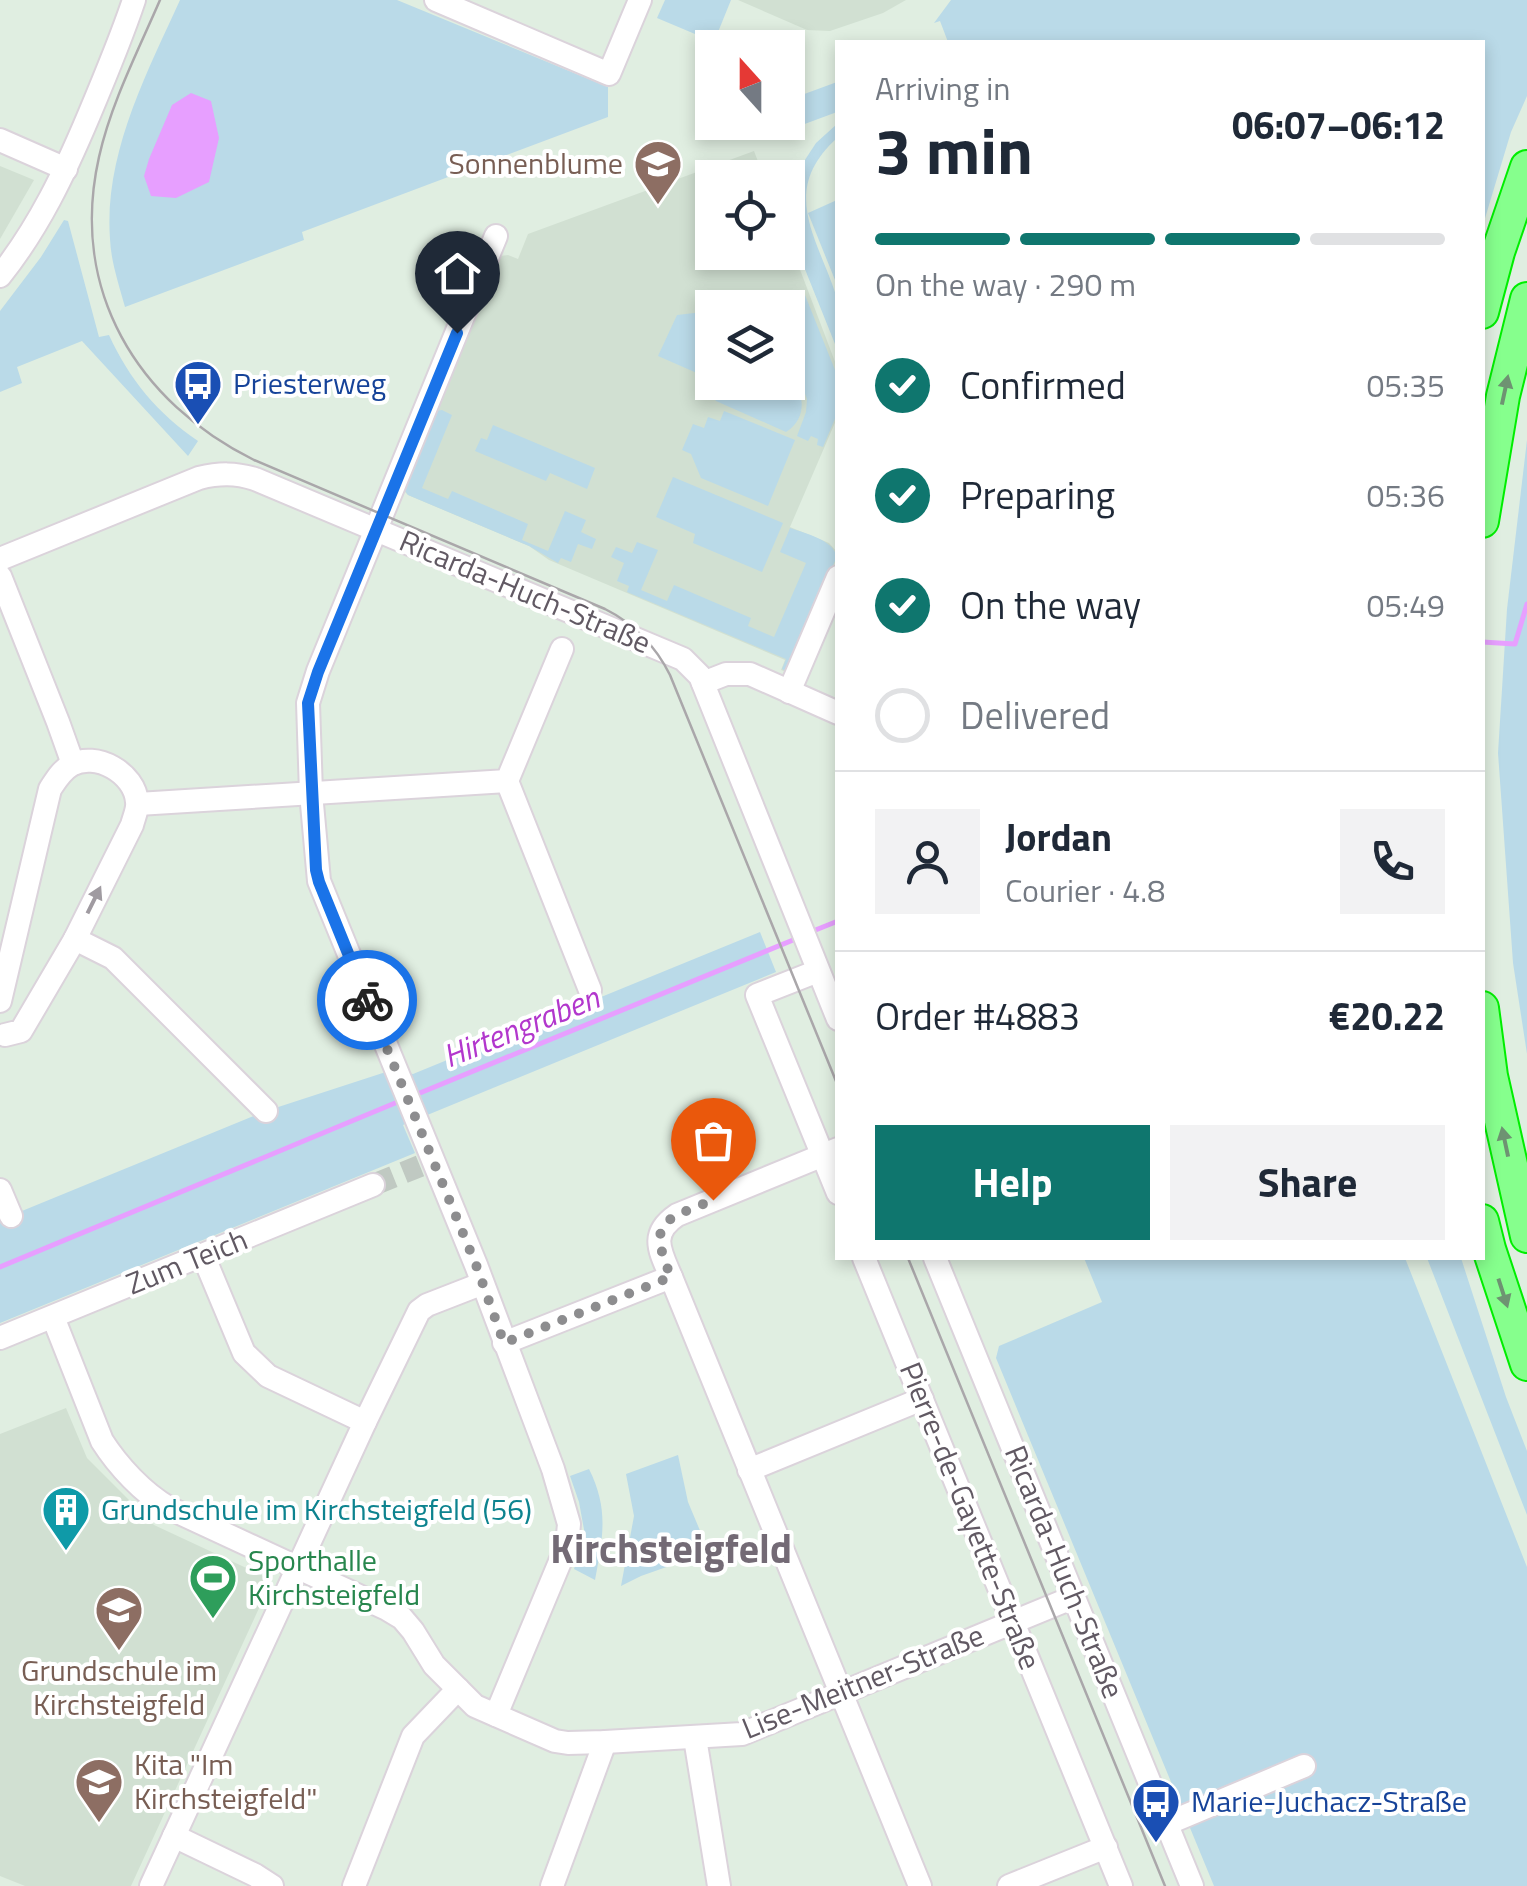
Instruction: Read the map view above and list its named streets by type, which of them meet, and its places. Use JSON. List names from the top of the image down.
{
  "streets": {
    "street": [
      "Ricarda-Huch-Straße",
      "Zum Teich",
      "Pierre-de-Gayette-Straße",
      "Lise-Meitner-Straße"
    ]
  },
  "crossings": [
    ["Ricarda-Huch-Straße", "Lise-Meitner-Straße"],
    ["Zum Teich", "Lise-Meitner-Straße"],
    ["Pierre-de-Gayette-Straße", "Lise-Meitner-Straße"]
  ],
  "districts": ["Kirchsteigfeld"],
  "water": ["Hirtengraben"],
  "places": {
    "school or university": ["Sonnenblume", "Grundschule im Kirchsteigfeld", "Kita \"Im Kirchsteigfeld\""],
    "bus stop": ["Priesterweg", "Marie-Juchacz-Straße"],
    "building": ["Grundschule im Kirchsteigfeld (56)"],
    "sports": ["Sporthalle Kirchsteigfeld"]
  },
  "north": "top",
  "page": {
    "heading": ["3 min", "Arriving in", "06:07–06:12"],
    "panel": [
      "Jordan",
      "Courier · 4.8",
      "Order #4883",
      "€20.22"
    ],
    "bar": "On the way · 290 m",
    "list": [
      ["Confirmed", "05:35"],
      ["Preparing", "05:36"],
      ["On the way", "05:49"],
      "Delivered"
    ],
    "buttons": ["Help", "Share"]
  }
}
